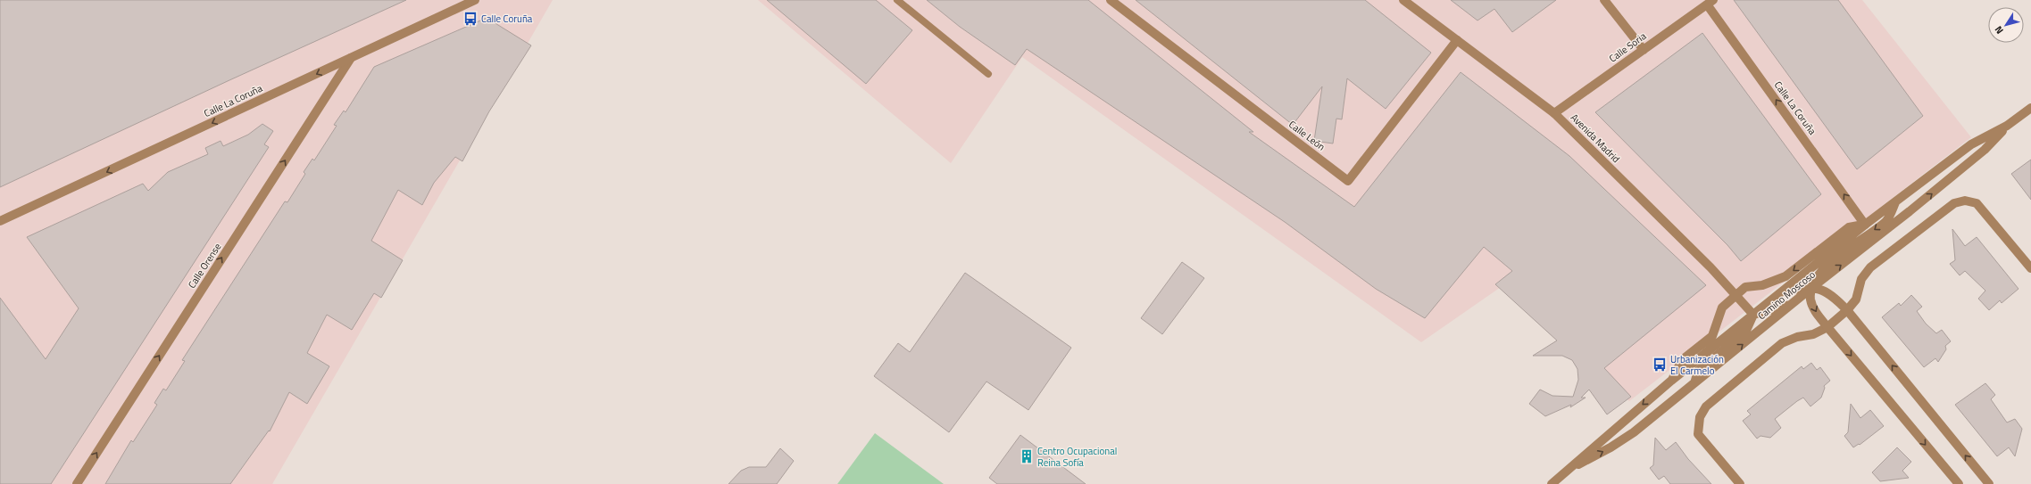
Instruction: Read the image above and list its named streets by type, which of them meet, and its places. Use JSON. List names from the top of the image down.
{
  "streets": {
    "street": [
      "Calle Soria",
      "Calle La Coruña",
      "Calle León",
      "Avenida Madrid",
      "Calle Orense",
      "Camino Moscoso"
    ]
  },
  "crossings": [
    ["Calle Soria", "Calle La Coruña"],
    ["Calle Soria", "Avenida Madrid"],
    ["Calle La Coruña", "Calle Orense"],
    ["Calle La Coruña", "Camino Moscoso"],
    ["Calle León", "Avenida Madrid"],
    ["Avenida Madrid", "Camino Moscoso"]
  ],
  "one_way": ["Calle Orense"],
  "places": {
    "bus stop": ["Calle Coruña", "Urbanización El Carmelo"],
    "building": ["Centro Ocupacional Reina Sofía"]
  },
  "north": "bottom left"
}
